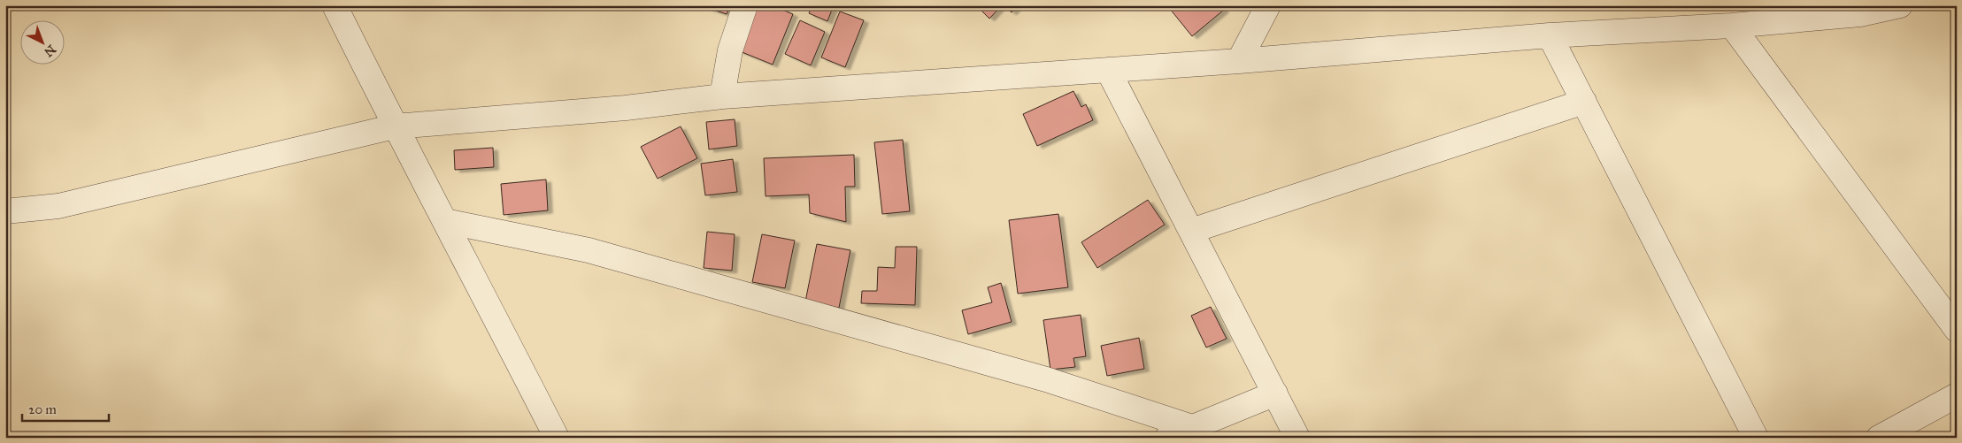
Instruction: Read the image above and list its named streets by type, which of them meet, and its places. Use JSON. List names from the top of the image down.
{
  "scale_bar": "20 m",
  "north": "bottom right"
}
